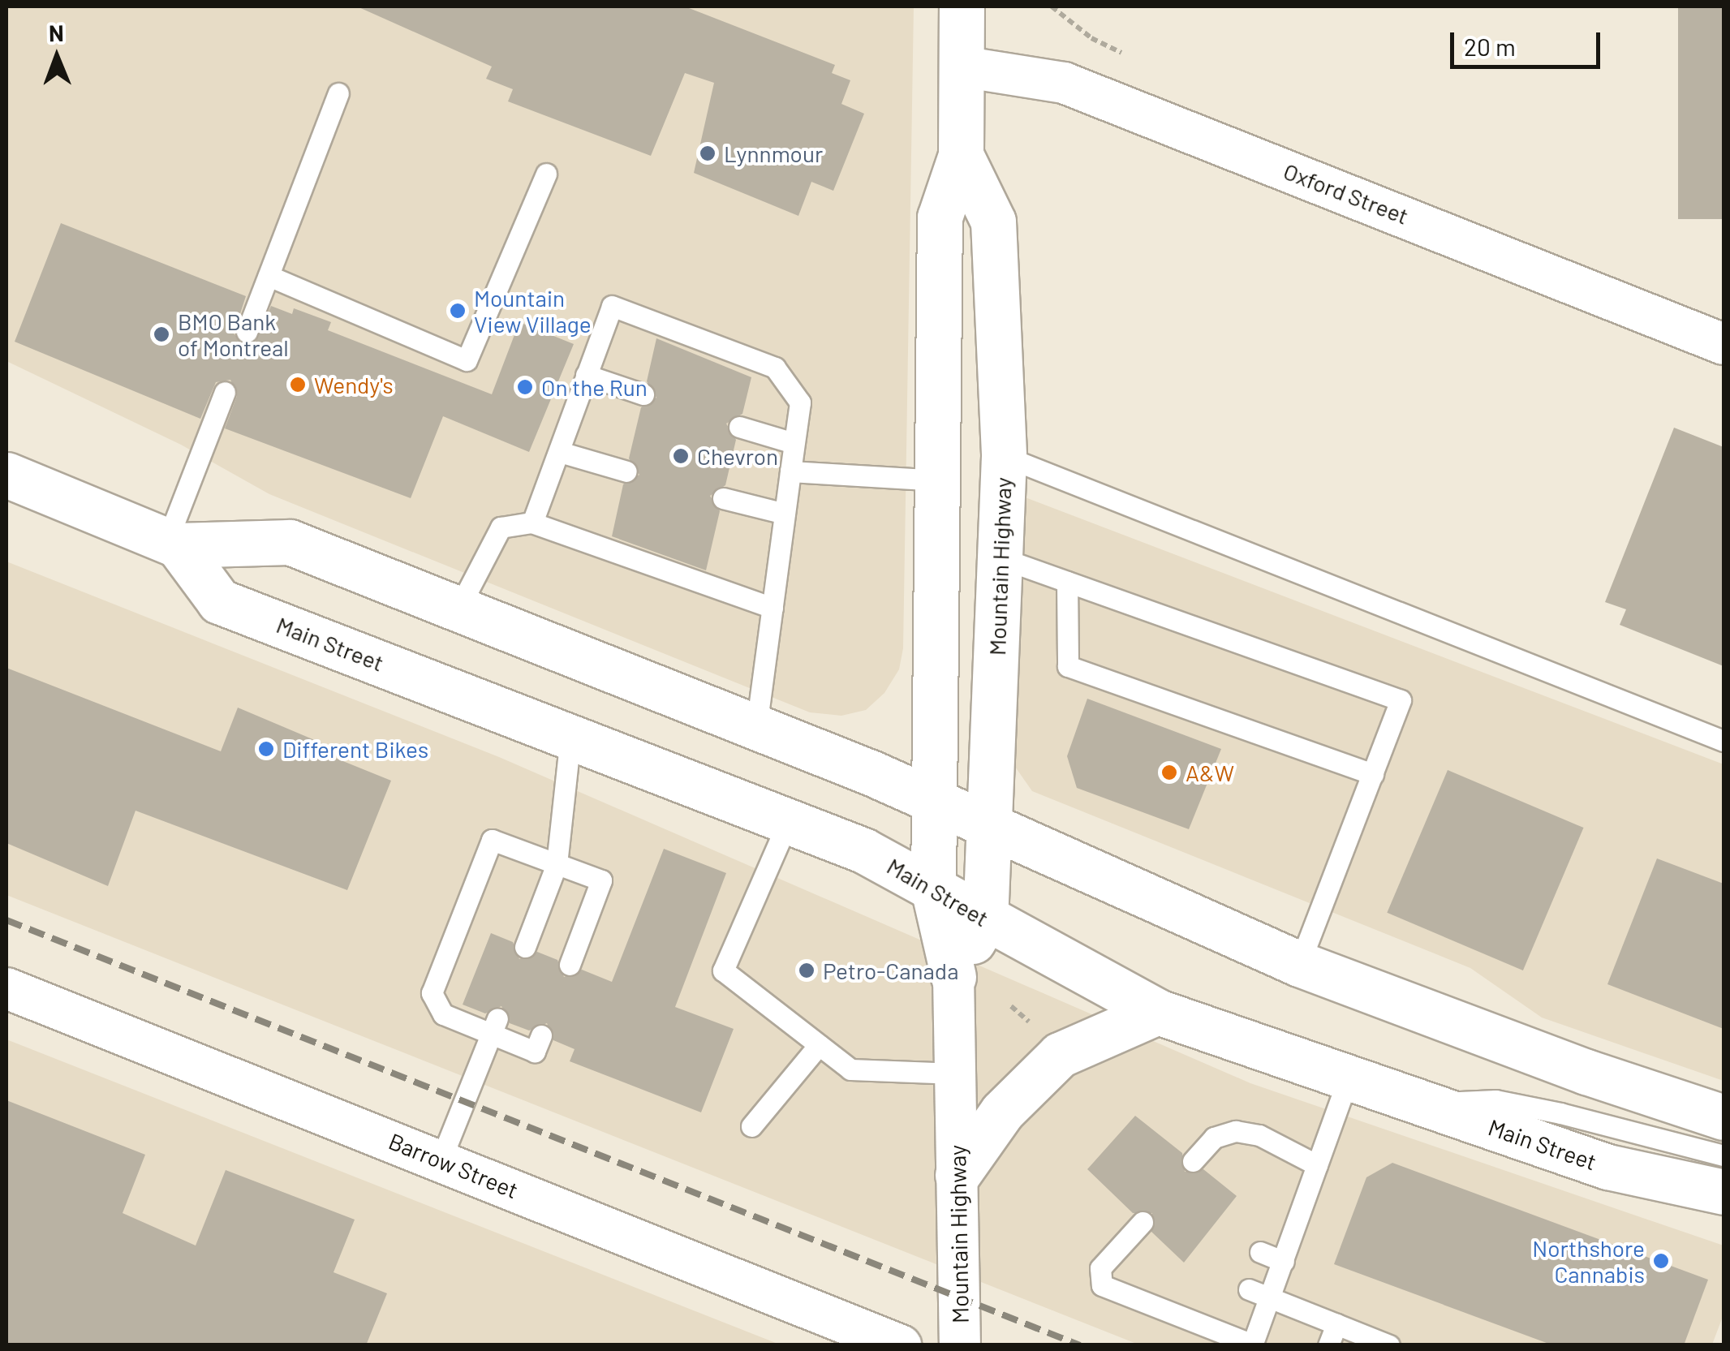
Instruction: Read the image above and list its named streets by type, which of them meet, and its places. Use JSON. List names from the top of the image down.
{
  "streets": {
    "main road": ["Mountain Highway", "Main Street"],
    "street": ["Oxford Street", "Barrow Street"]
  },
  "crossings": [
    ["Oxford Street", "Mountain Highway"],
    ["Mountain Highway", "Main Street"]
  ],
  "places": [
    "Lynnmour",
    "Mountain View Village",
    "BMO Bank of Montreal",
    "Wendy's",
    "On the Run",
    "Chevron",
    "Different Bikes",
    "A&W",
    "Petro-Canada",
    "Northshore Cannabis"
  ],
  "scale_bar": "20 m",
  "north": "top"
}
